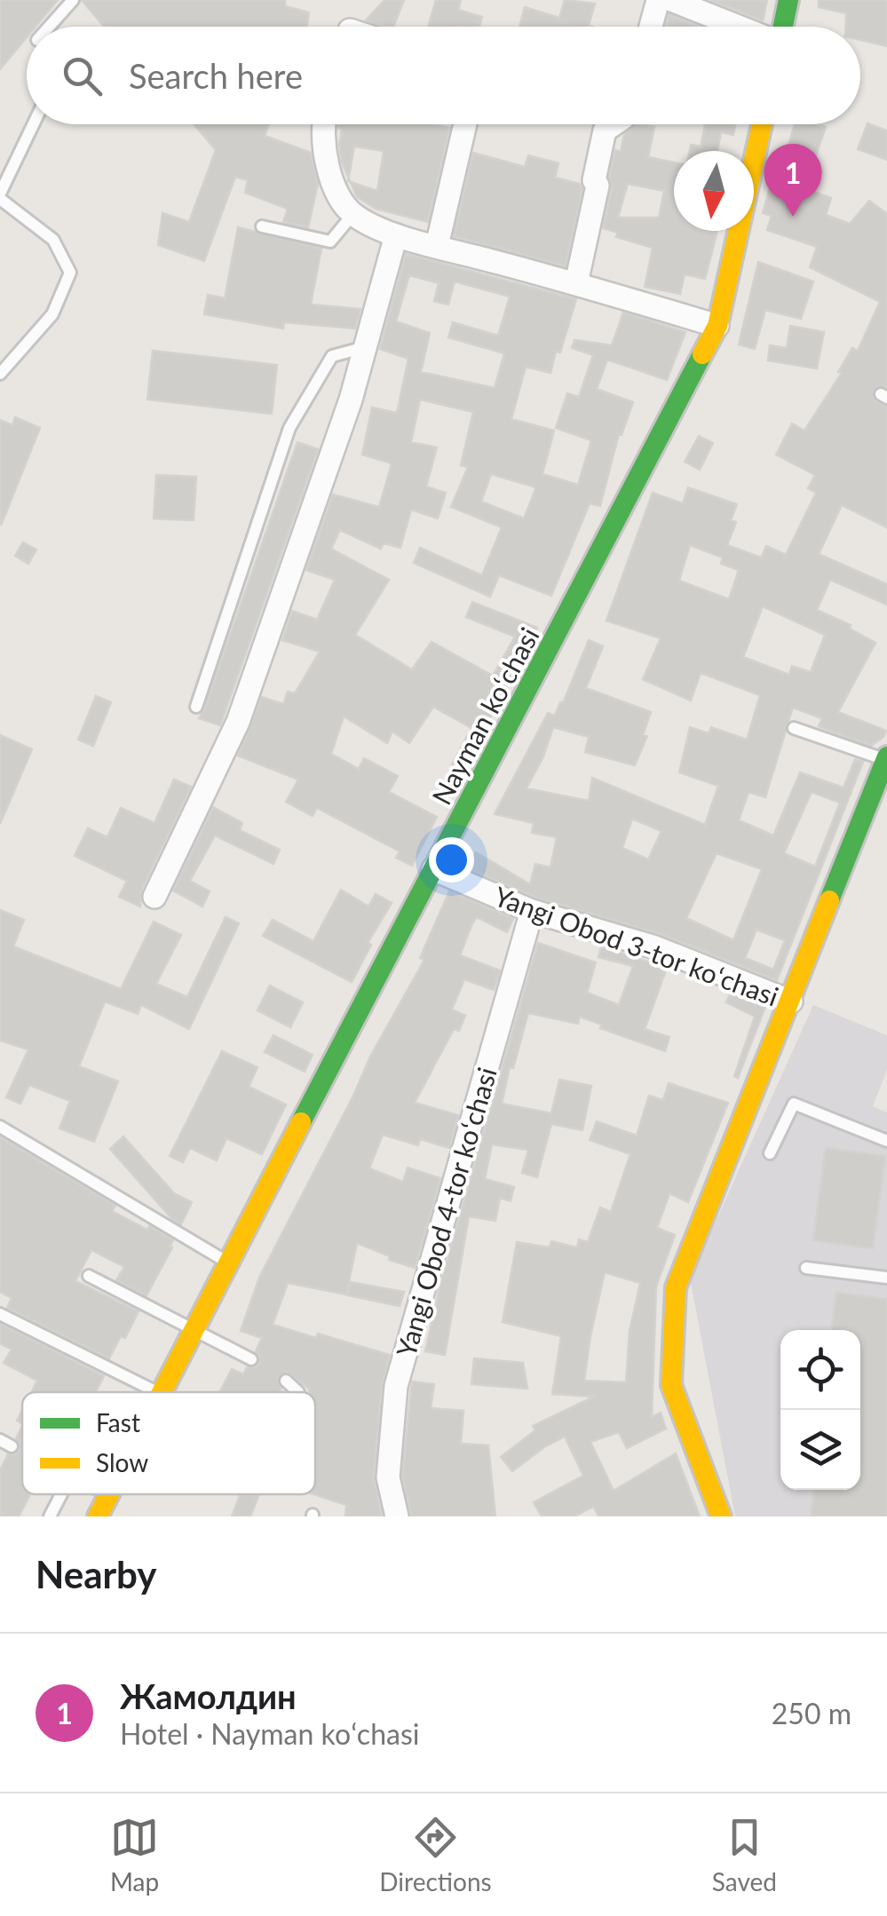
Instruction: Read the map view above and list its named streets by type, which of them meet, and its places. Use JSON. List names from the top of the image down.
{
  "streets": {
    "main road": ["Nayman koʻchasi"],
    "street": ["Yangi Obod 3-tor koʻchasi", "Yangi Obod 4-tor koʻchasi"]
  },
  "crossings": [
    ["Nayman koʻchasi", "Yangi Obod 3-tor koʻchasi"],
    ["Yangi Obod 3-tor koʻchasi", "Yangi Obod 4-tor koʻchasi"]
  ],
  "legend": ["Fast", "Slow"],
  "north": "bottom",
  "page": {
    "search": "Search here",
    "pins": "1",
    "heading": "Nearby",
    "list": [
      {
        "mark": "1",
        "name": "Жамолдин",
        "note": "Hotel · Nayman koʻchasi",
        "value": "250 m"
      }
    ],
    "nav": ["Map", "Directions", "Saved"]
  }
}
